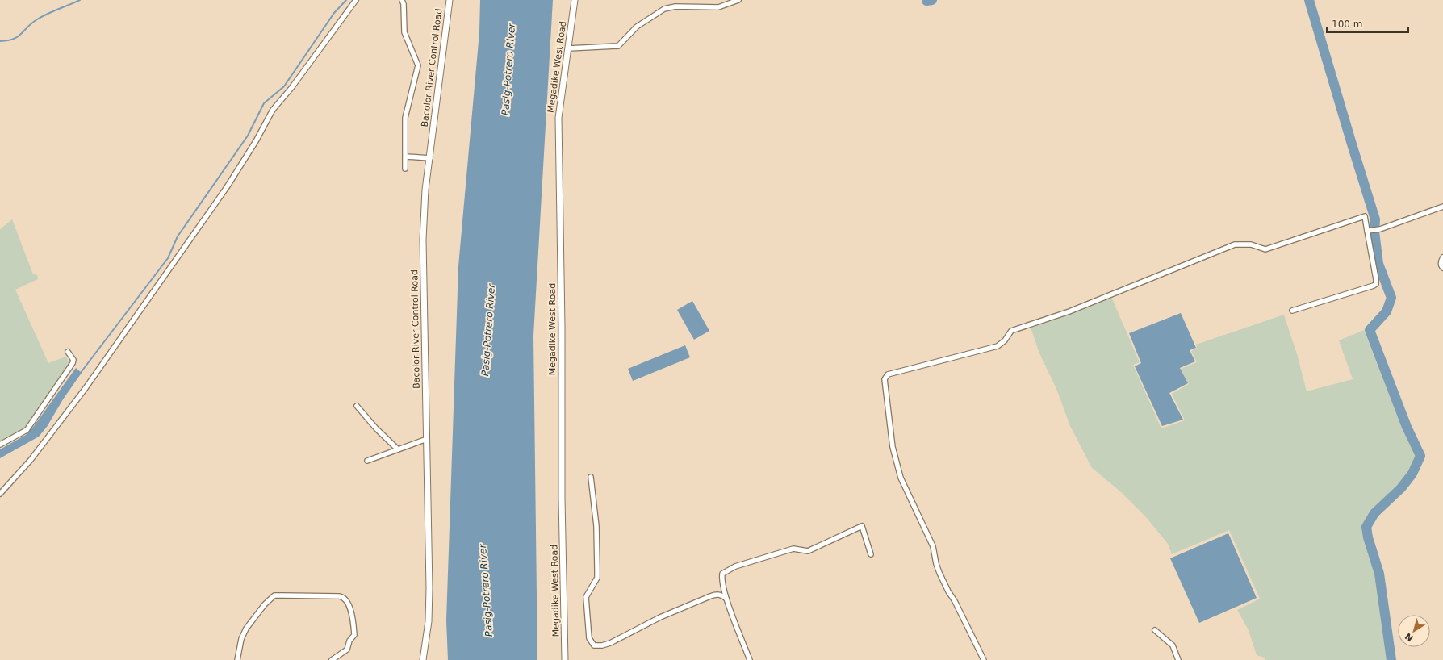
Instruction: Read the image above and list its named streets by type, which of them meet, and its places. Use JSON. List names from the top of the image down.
{
  "streets": {
    "street": ["Megadike West Road", "Bacolor River Control Road"]
  },
  "water": ["Pasig-Potrero River"],
  "scale_bar": "100 m",
  "north": "bottom left"
}
